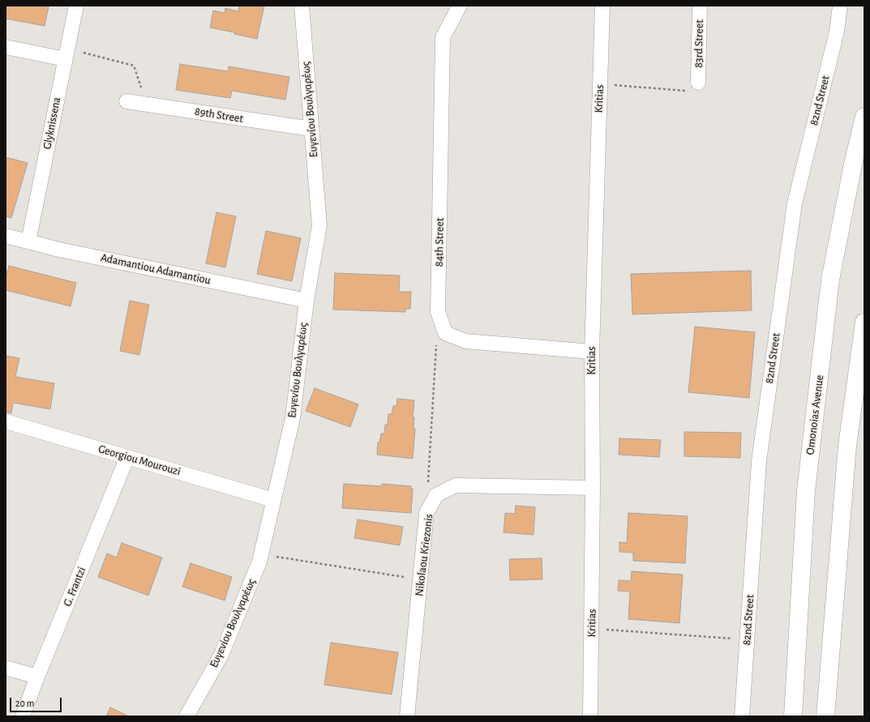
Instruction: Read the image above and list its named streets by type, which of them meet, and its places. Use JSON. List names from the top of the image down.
{
  "streets": {
    "main road": ["Omonoias Avenue"],
    "street": [
      "83rd Street",
      "Kritias",
      "82nd Street",
      "Ευγενίου Βουλγαρέως",
      "89th Street",
      "Glyknissena",
      "84th Street",
      "Adamantiou Adamantiou",
      "Georgiou Mourouzi",
      "Nikolaou Kriezonis",
      "G. Frantzi"
    ]
  },
  "crossings": [
    ["Kritias", "84th Street"],
    ["Kritias", "Nikolaou Kriezonis"],
    ["Ευγενίου Βουλγαρέως", "89th Street"],
    ["Ευγενίου Βουλγαρέως", "Adamantiou Adamantiou"],
    ["Ευγενίου Βουλγαρέως", "Georgiou Mourouzi"],
    ["Glyknissena", "Adamantiou Adamantiou"],
    ["Georgiou Mourouzi", "G. Frantzi"]
  ],
  "scale_bar": "20 m"
}
